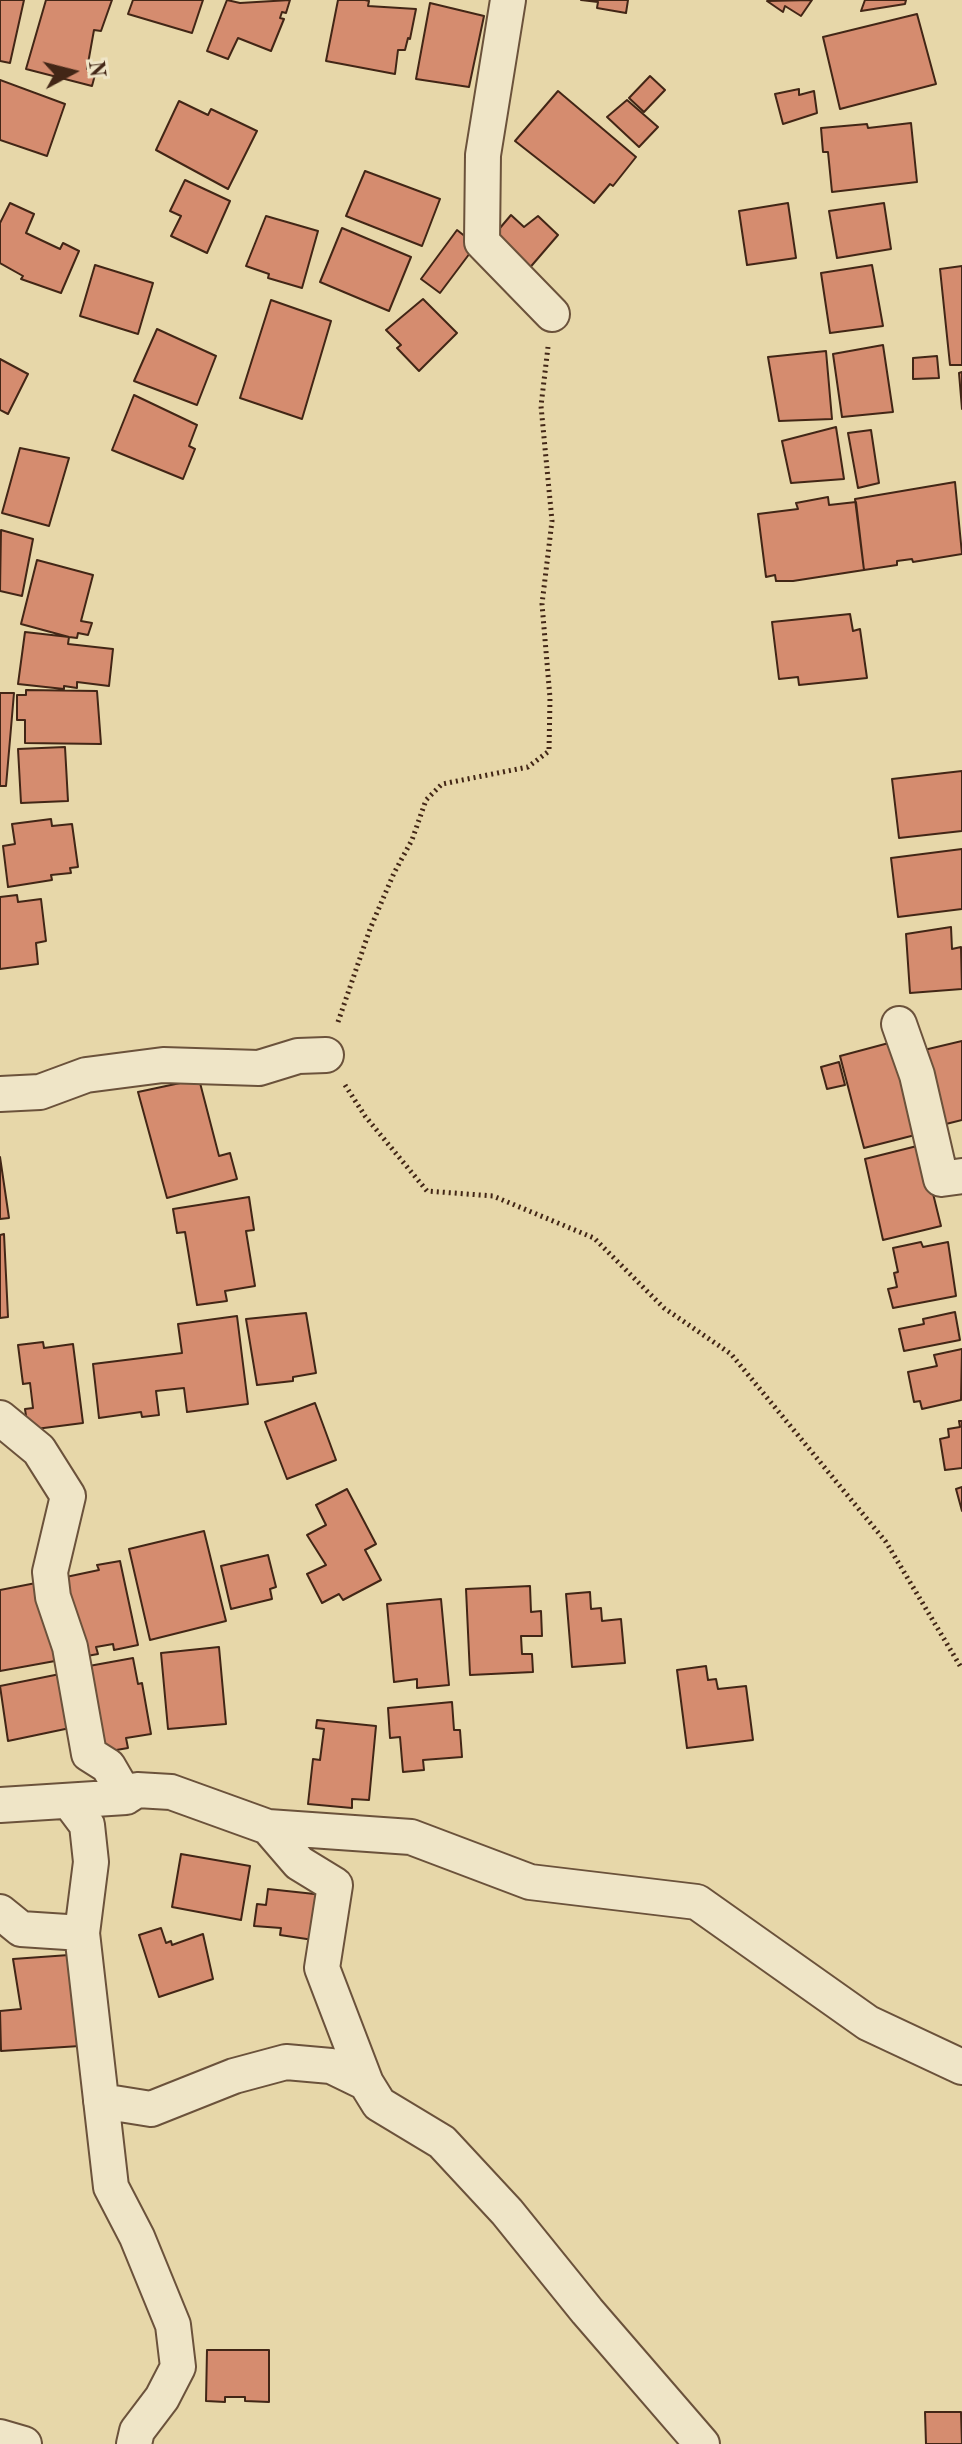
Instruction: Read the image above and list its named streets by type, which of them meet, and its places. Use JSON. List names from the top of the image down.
{
  "north": "right"
}
